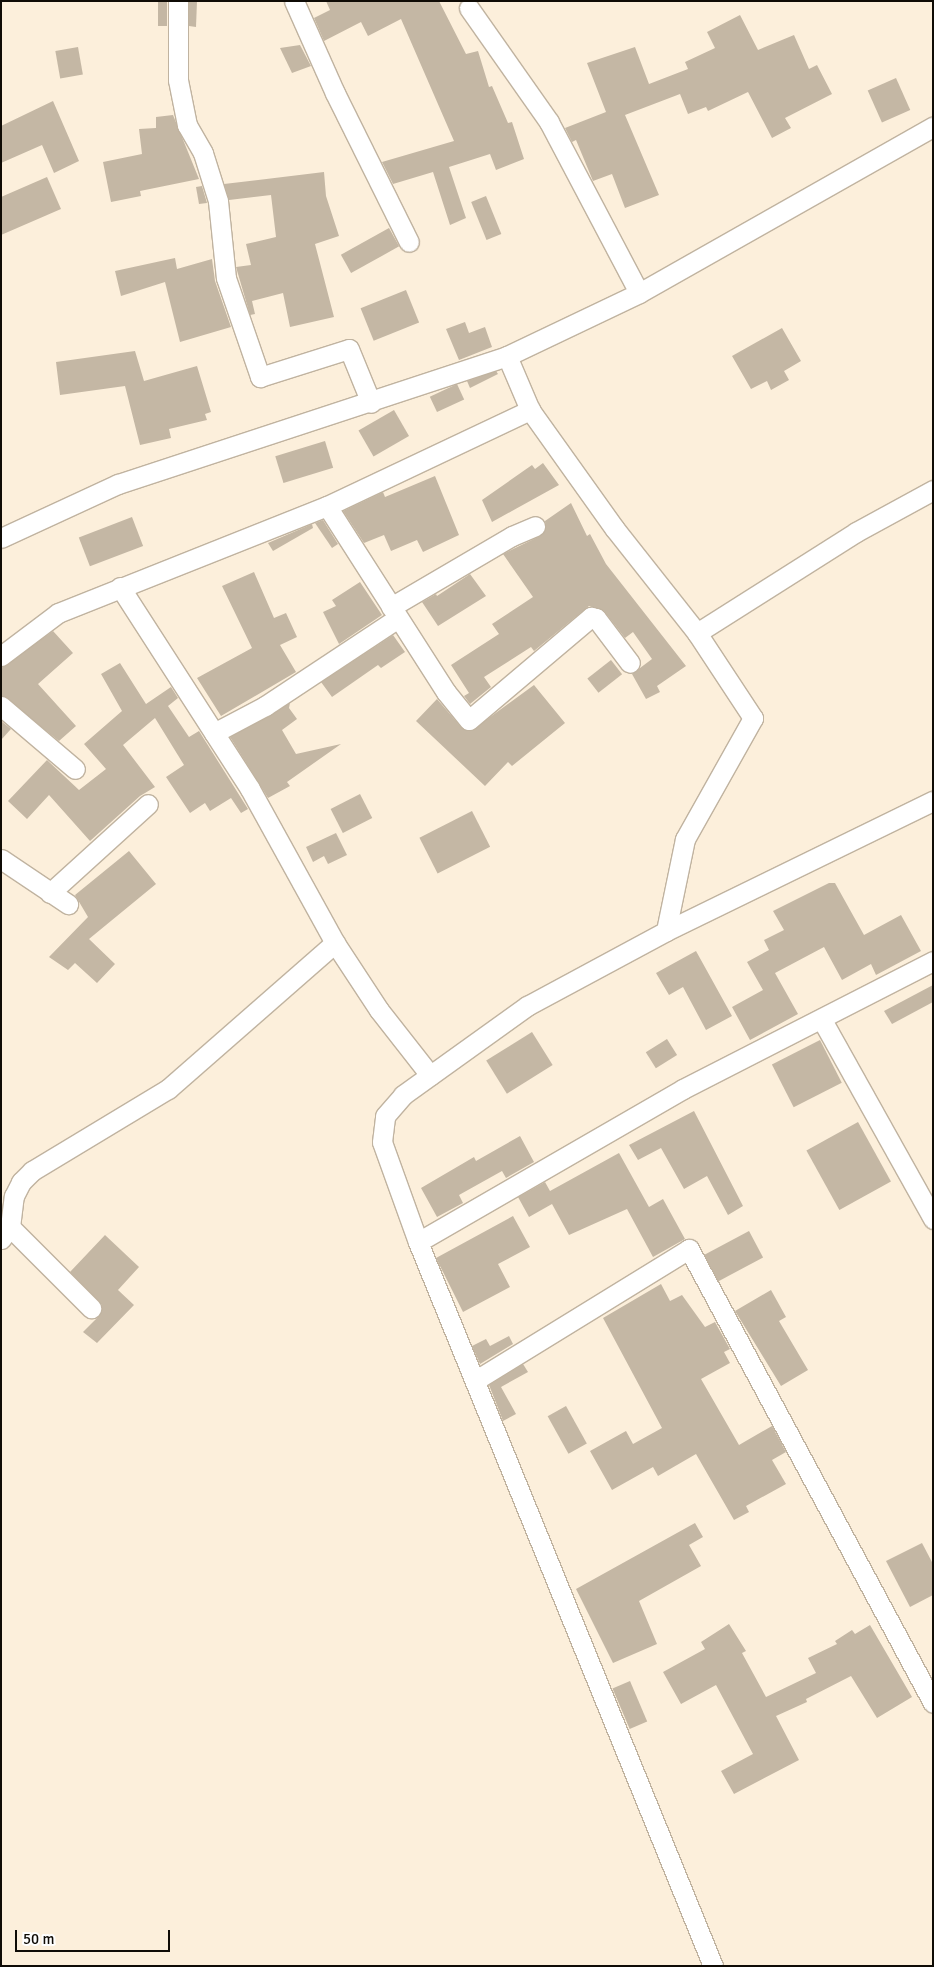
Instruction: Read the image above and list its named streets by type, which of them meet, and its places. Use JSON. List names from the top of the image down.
{
  "scale_bar": "50 m"
}
